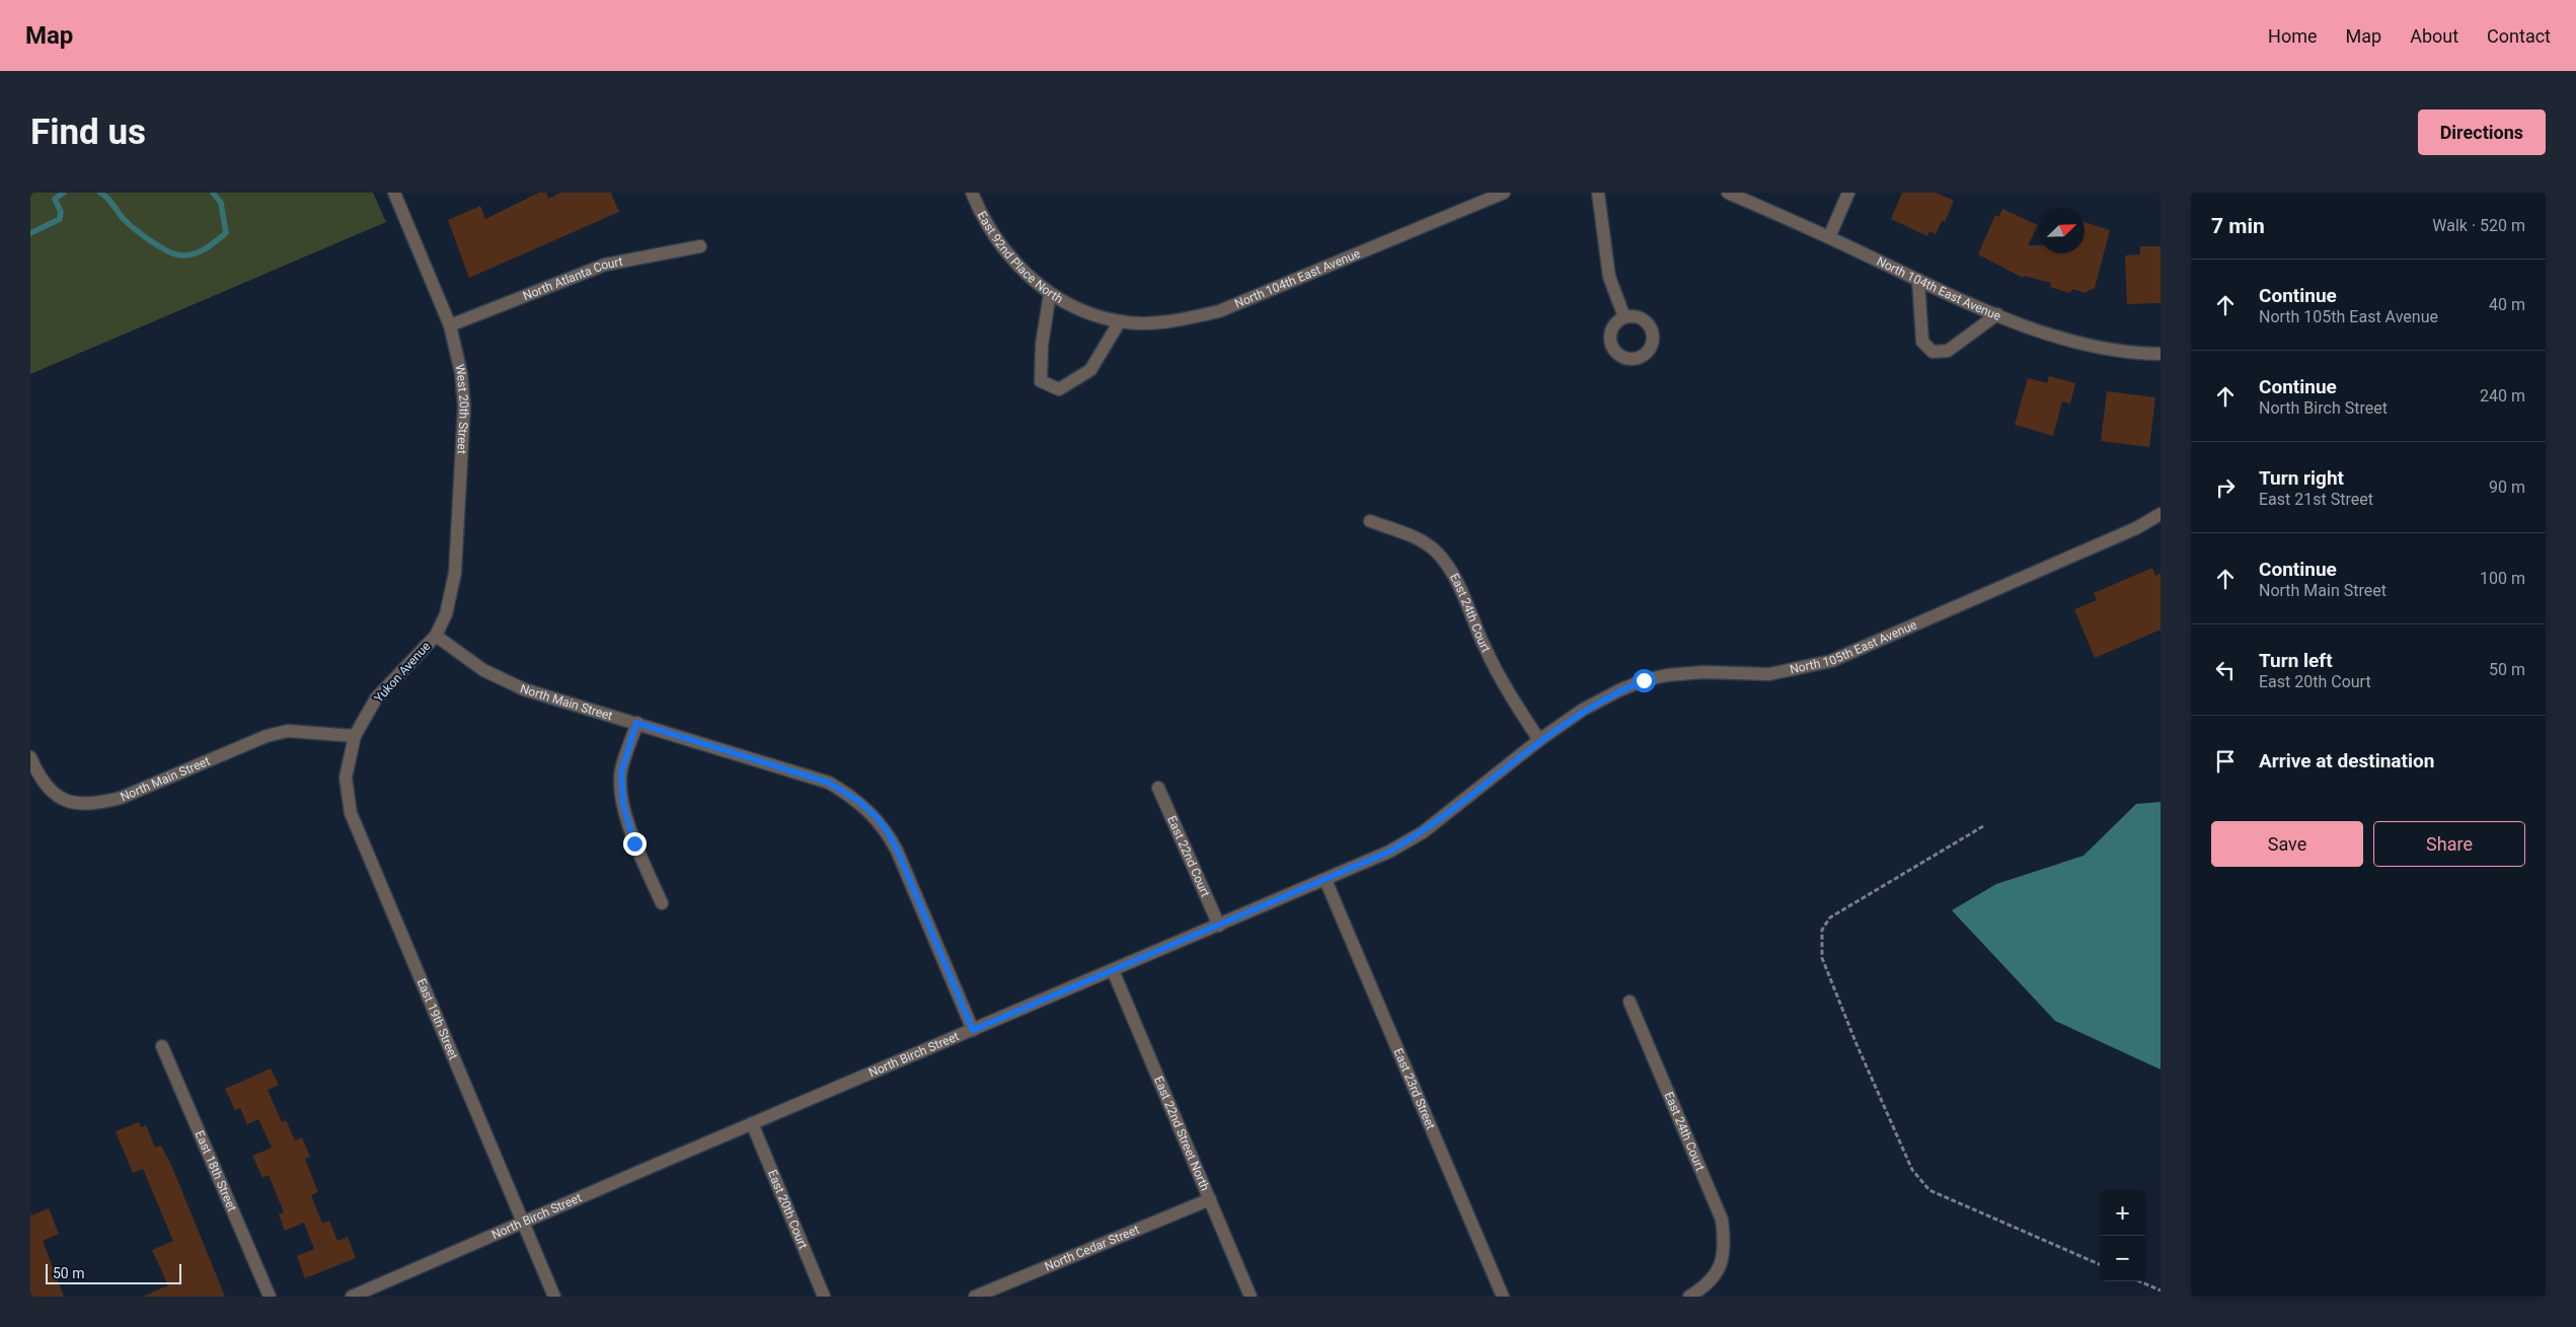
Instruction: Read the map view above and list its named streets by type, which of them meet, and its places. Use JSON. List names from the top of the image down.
{
  "streets": {
    "street": [
      "East 92nd Place North",
      "North Atlanta Court",
      "North 104th East Avenue",
      "West 20th Street",
      "East 24th Court",
      "North 105th East Avenue",
      "Yukon Avenue",
      "North Main Street",
      "East 22nd Court",
      "East 19th Street",
      "North Birch Street",
      "East 23rd Street",
      "East 22nd Street North",
      "East 18th Street",
      "East 20th Court",
      "North Cedar Street"
    ]
  },
  "crossings": [
    ["East 92nd Place North", "North 104th East Avenue"],
    ["North Atlanta Court", "West 20th Street"],
    ["West 20th Street", "Yukon Avenue"],
    ["West 20th Street", "North Main Street"],
    ["East 24th Court", "North 105th East Avenue"],
    ["East 24th Court", "North Birch Street"],
    ["North 105th East Avenue", "North Birch Street"],
    ["Yukon Avenue", "North Main Street"],
    ["Yukon Avenue", "East 19th Street"],
    ["North Main Street", "East 19th Street"],
    ["North Main Street", "North Birch Street"],
    ["East 22nd Court", "North Birch Street"],
    ["East 19th Street", "North Birch Street"],
    ["North Birch Street", "East 23rd Street"],
    ["North Birch Street", "East 22nd Street North"],
    ["North Birch Street", "East 20th Court"],
    ["East 22nd Street North", "North Cedar Street"]
  ],
  "scale_bar": "50 m",
  "north": "top right",
  "page": {
    "header": "Map",
    "nav": [
      "Home",
      "Map",
      "About",
      "Contact"
    ],
    "buttons": [
      "Directions",
      ["Save", "Share"]
    ],
    "title": "Find us",
    "heading": ["7 min", "Walk · 520 m"],
    "list": [
      ["Continue", "North 105th East Avenue", "40 m"],
      ["Continue", "North Birch Street", "240 m"],
      ["Turn right", "East 21st Street", "90 m"],
      ["Continue", "North Main Street", "100 m"],
      ["Turn left", "East 20th Court", "50 m"],
      "Arrive at destination"
    ],
    "map_buttons": ["+", "−"],
    "scale": "50 m"
  }
}
